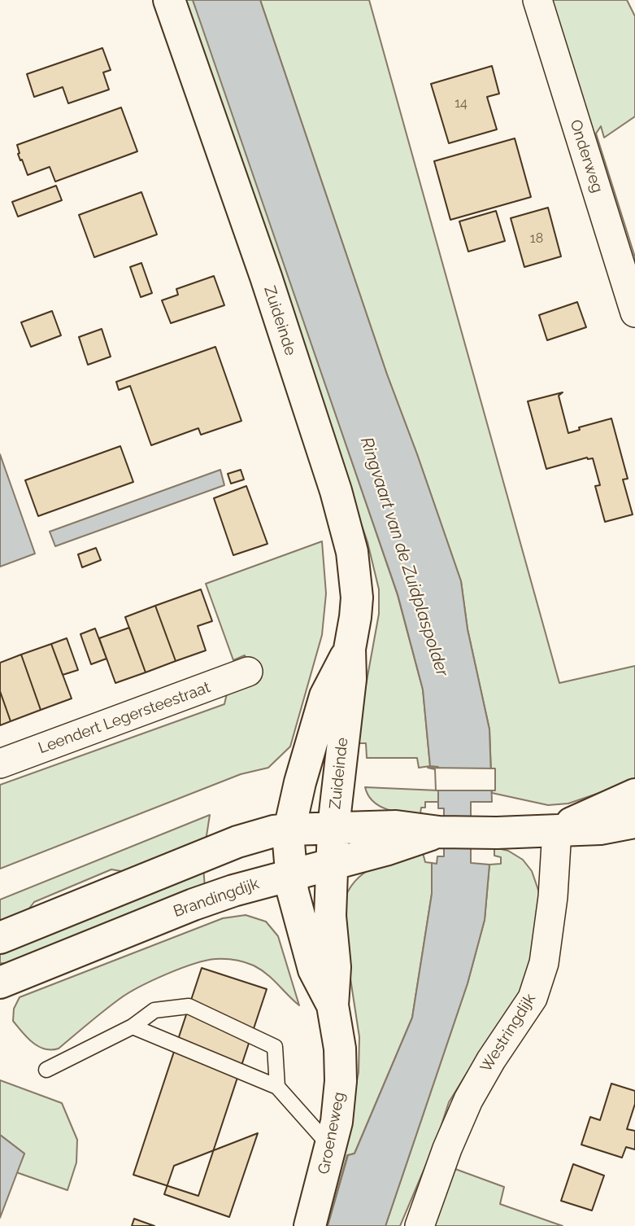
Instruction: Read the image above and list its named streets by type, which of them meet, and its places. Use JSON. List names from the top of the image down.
{
  "streets": {
    "street": [
      "Onderweg",
      "Zuideinde",
      "Leendert Legersteestraat",
      "Brandingdijk",
      "Westringdijk",
      "Groeneweg"
    ]
  },
  "crossings": [
    ["Zuideinde", "Brandingdijk"],
    ["Zuideinde", "Groeneweg"],
    ["Brandingdijk", "Groeneweg"]
  ],
  "water": ["Ringvaart van de Zuidplaspolder"],
  "house_numbers": ["14", "18"]
}
